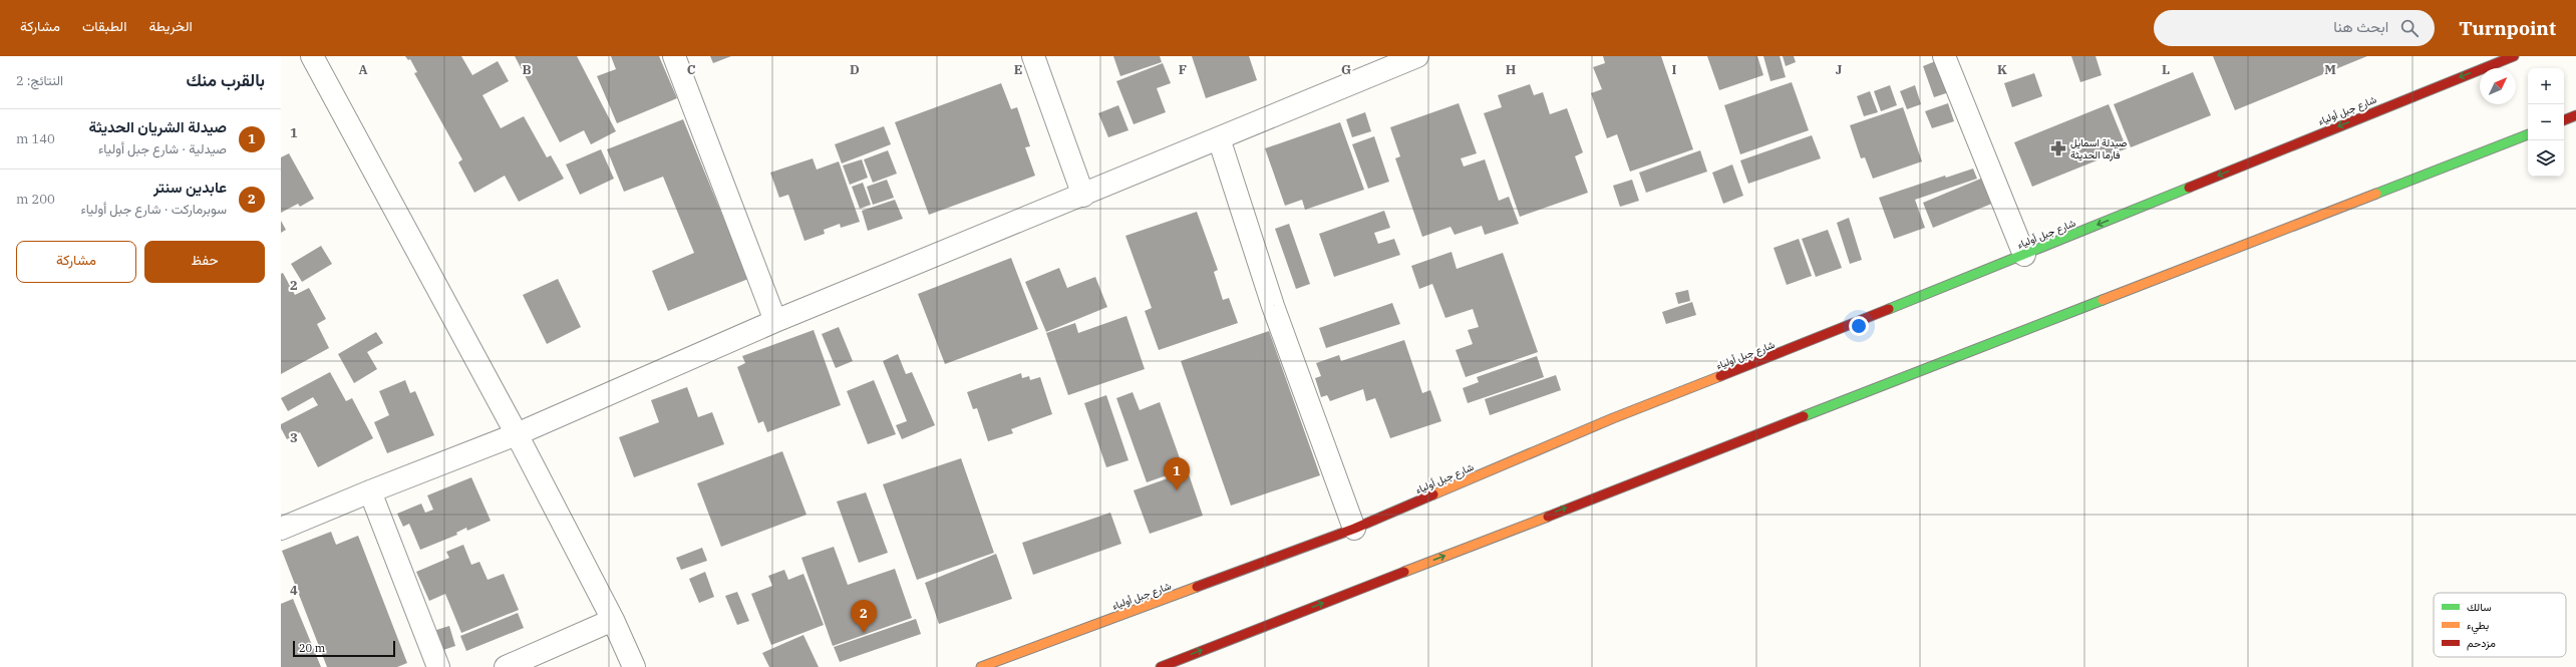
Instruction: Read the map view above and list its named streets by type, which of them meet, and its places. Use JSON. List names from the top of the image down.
{
  "streets": {
    "main road": ["شارع جبل أولياء"]
  },
  "places": {
    "pharmacy": ["صيدلة اسمايل فارما الحديثة"]
  },
  "legend": ["سالك", "بطيء", "مزدحم"],
  "scale_bar": "20 m",
  "north": "top right",
  "page": {
    "header": "Turnpoint",
    "search": "ابحث هنا",
    "nav": ["الخريطة", "الطبقات", "مشاركة"],
    "heading": ["بالقرب منك", "النتائج: 2"],
    "map_buttons": ["+", "−"],
    "list": [
      {
        "mark": "1",
        "name": "صيدلة الشريان الحديثة",
        "note": "صيدلية · شارع جبل أولياء",
        "value": "140 m"
      },
      {
        "mark": "2",
        "name": "عابدين سنتر",
        "note": "سوبرماركت · شارع جبل أولياء",
        "value": "200 m"
      }
    ],
    "buttons": ["حفظ", "مشاركة"],
    "pins": ["1", "2"],
    "scale": "20 m"
  },
  "grid": {
    "columns": [
      "A",
      "B",
      "C",
      "D",
      "E",
      "F",
      "G",
      "H",
      "I",
      "J",
      "K",
      "L",
      "M"
    ],
    "rows": [
      "1",
      "2",
      "3",
      "4"
    ]
  }
}
